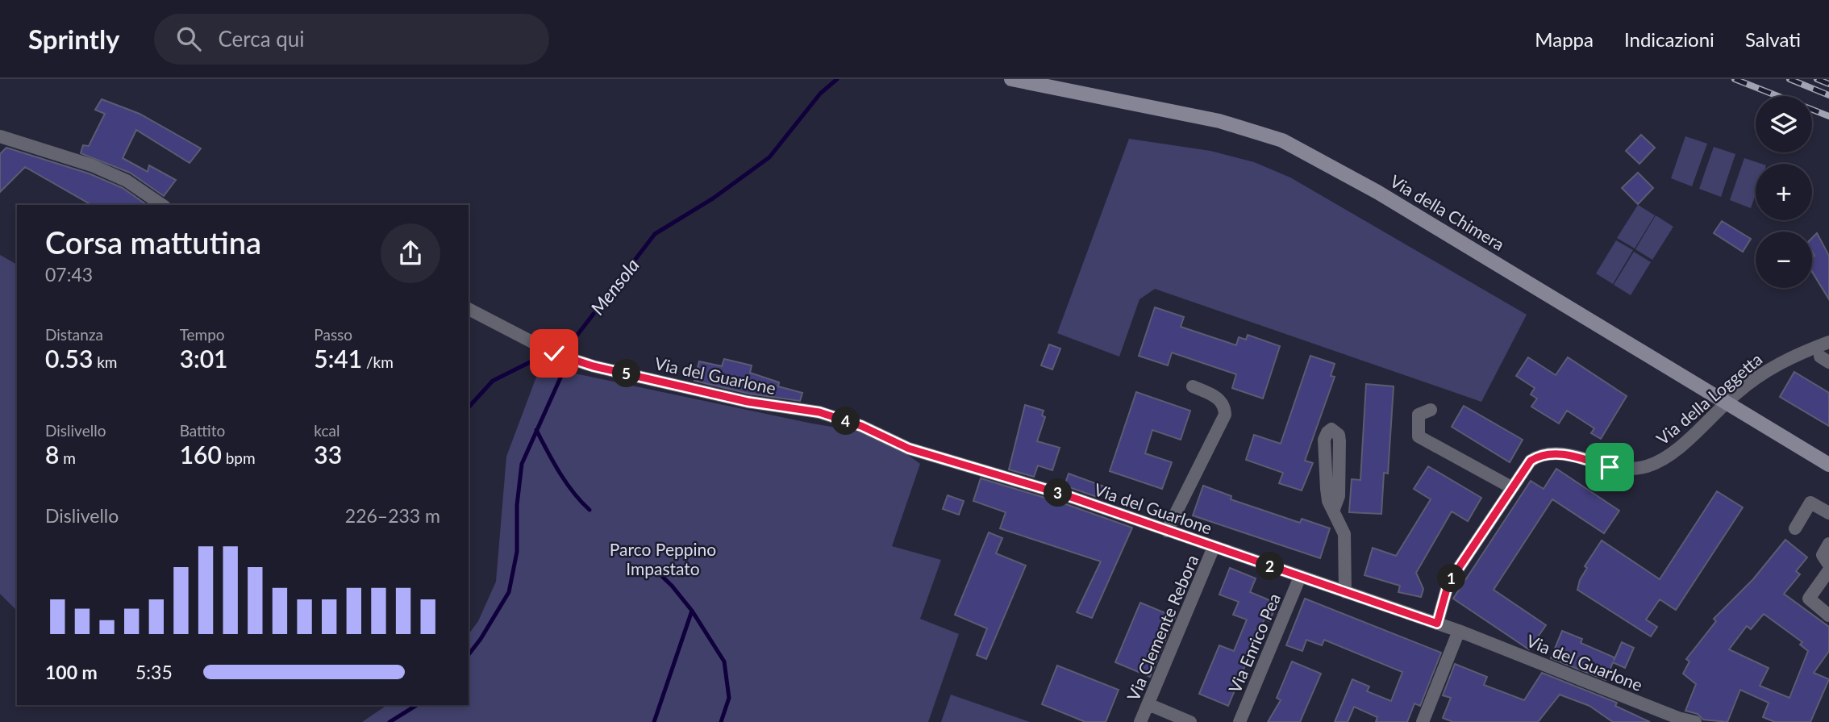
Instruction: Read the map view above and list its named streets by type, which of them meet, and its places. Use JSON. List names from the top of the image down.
{
  "streets": {
    "street": [
      "Via della Chimera",
      "Via del Guarlone",
      "Via della Loggetta",
      "Via Clemente Rebora",
      "Via Enrico Pea"
    ]
  },
  "crossings": [
    ["Via della Chimera", "Via della Loggetta"],
    ["Via del Guarlone", "Via della Loggetta"],
    ["Via del Guarlone", "Via Clemente Rebora"],
    ["Via del Guarlone", "Via Enrico Pea"]
  ],
  "water": ["Mensola"],
  "parks": ["Parco Peppino Impastato"],
  "page": {
    "header": "Sprintly",
    "search": "Cerca qui",
    "nav": ["Mappa", "Indicazioni", "Salvati"],
    "map_buttons": ["+", "−"],
    "heading": ["Corsa mattutina", "07:43"],
    "stats": [
      ["Distanza", "0.53 km"],
      ["Tempo", "3:01"],
      ["Passo", "5:41 /km"],
      ["Dislivello", "8 m"],
      ["Battito", "160 bpm"],
      ["kcal", "33"]
    ],
    "pins": [
      "5",
      "4",
      "3",
      "2",
      "1"
    ],
    "chart": ["Dislivello", "226–233 m"],
    "list": [
      {
        "name": "100 m",
        "note": "5:35"
      }
    ]
  }
}
